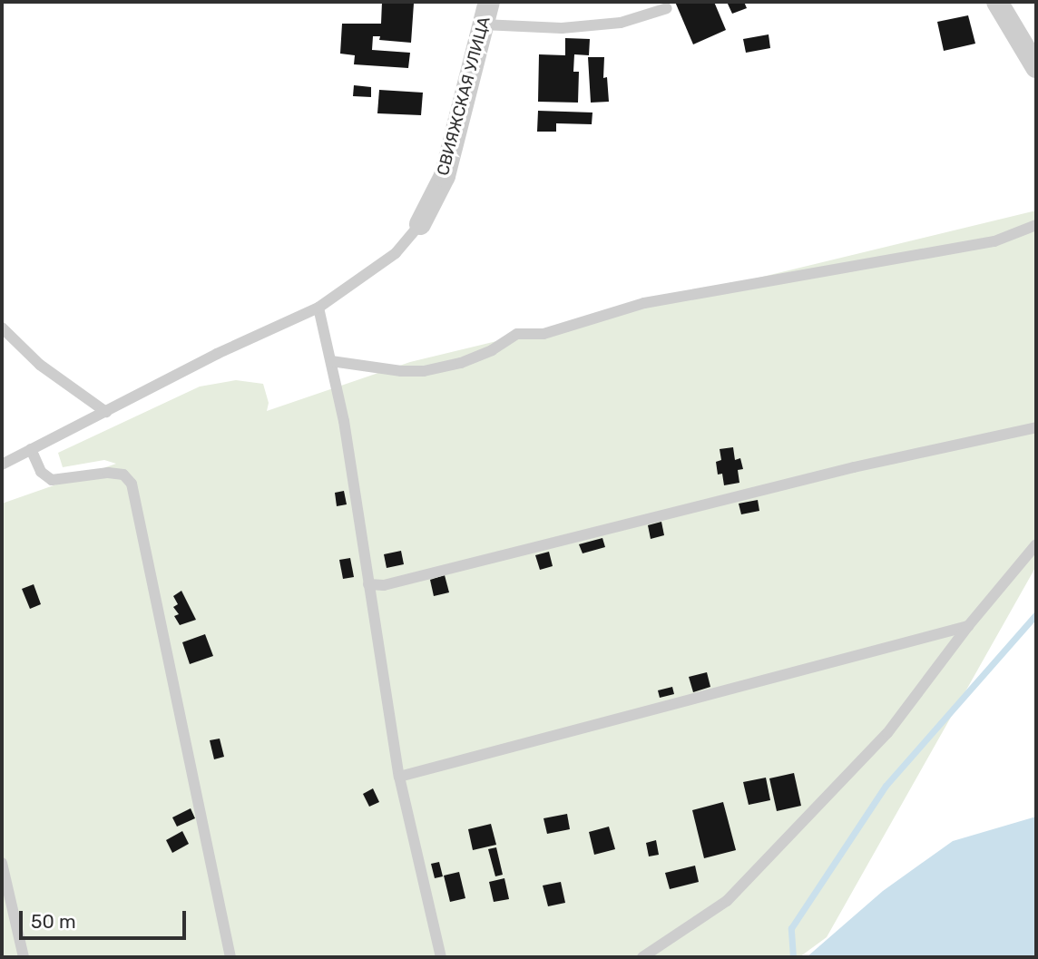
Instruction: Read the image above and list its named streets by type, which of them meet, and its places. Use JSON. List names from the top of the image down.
{
  "streets": {
    "street": ["СВИЯЖСКАЯ УЛИЦА"]
  },
  "scale_bar": "50 m"
}
